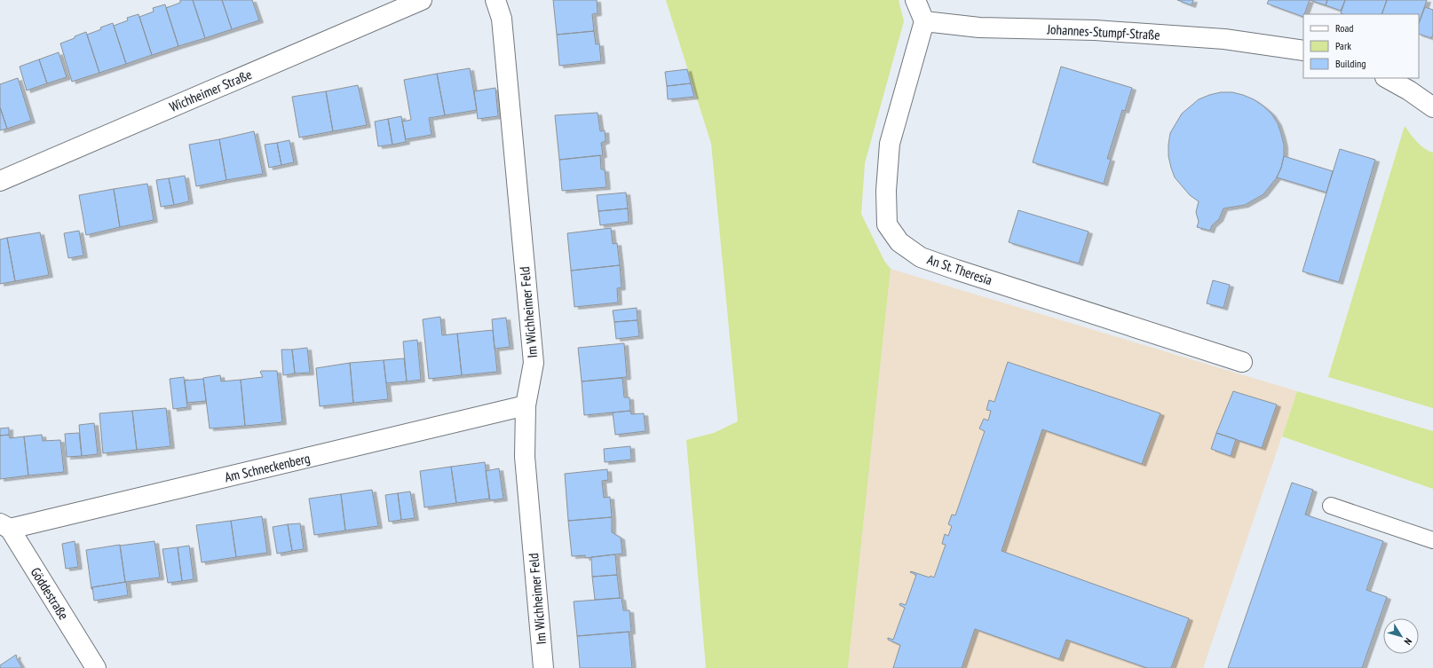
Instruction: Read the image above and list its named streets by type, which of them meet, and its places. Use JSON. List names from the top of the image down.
{
  "streets": {
    "street": [
      "Johannes-Stumpf-Straße",
      "Wichheimer Straße",
      "An St. Theresia",
      "Im Wichheimer Feld",
      "Am Schneckenberg",
      "Göddestraße"
    ]
  },
  "crossings": [
    ["Johannes-Stumpf-Straße", "An St. Theresia"],
    ["Im Wichheimer Feld", "Am Schneckenberg"],
    ["Am Schneckenberg", "Göddestraße"]
  ],
  "legend": ["Road", "Park", "Building"],
  "north": "bottom right"
}
